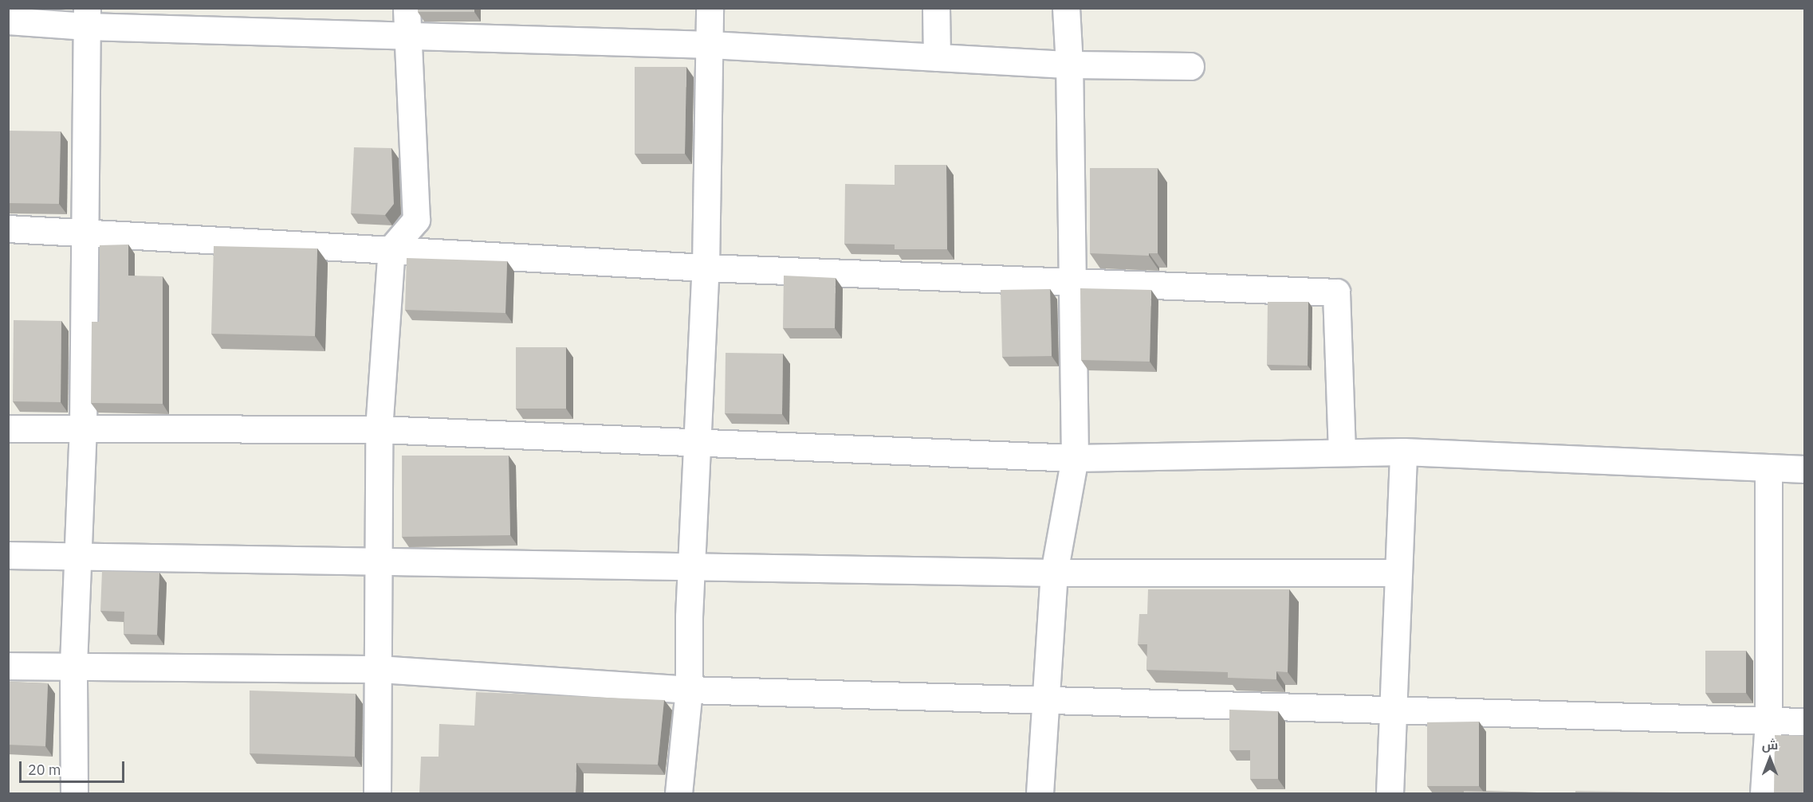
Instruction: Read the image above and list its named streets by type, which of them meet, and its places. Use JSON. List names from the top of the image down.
{
  "scale_bar": "20 m",
  "north": "top"
}
